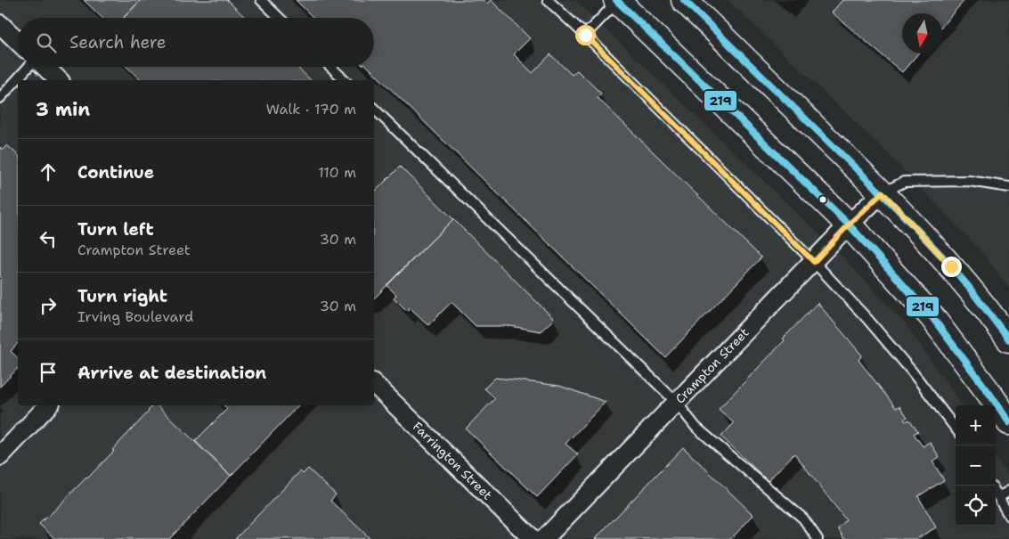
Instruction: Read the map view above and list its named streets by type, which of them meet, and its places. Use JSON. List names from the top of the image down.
{
  "streets": {
    "street": ["Crampton Street", "Farrington Street"]
  },
  "lines": ["transit line 219"],
  "north": "bottom",
  "page": {
    "search": "Search here",
    "heading": ["3 min", "Walk · 170 m"],
    "list": [
      ["Continue", "110 m"],
      ["Turn left", "Crampton Street", "30 m"],
      ["Turn right", "Irving Boulevard", "30 m"],
      "Arrive at destination"
    ],
    "map_buttons": ["+", "−"]
  }
}
